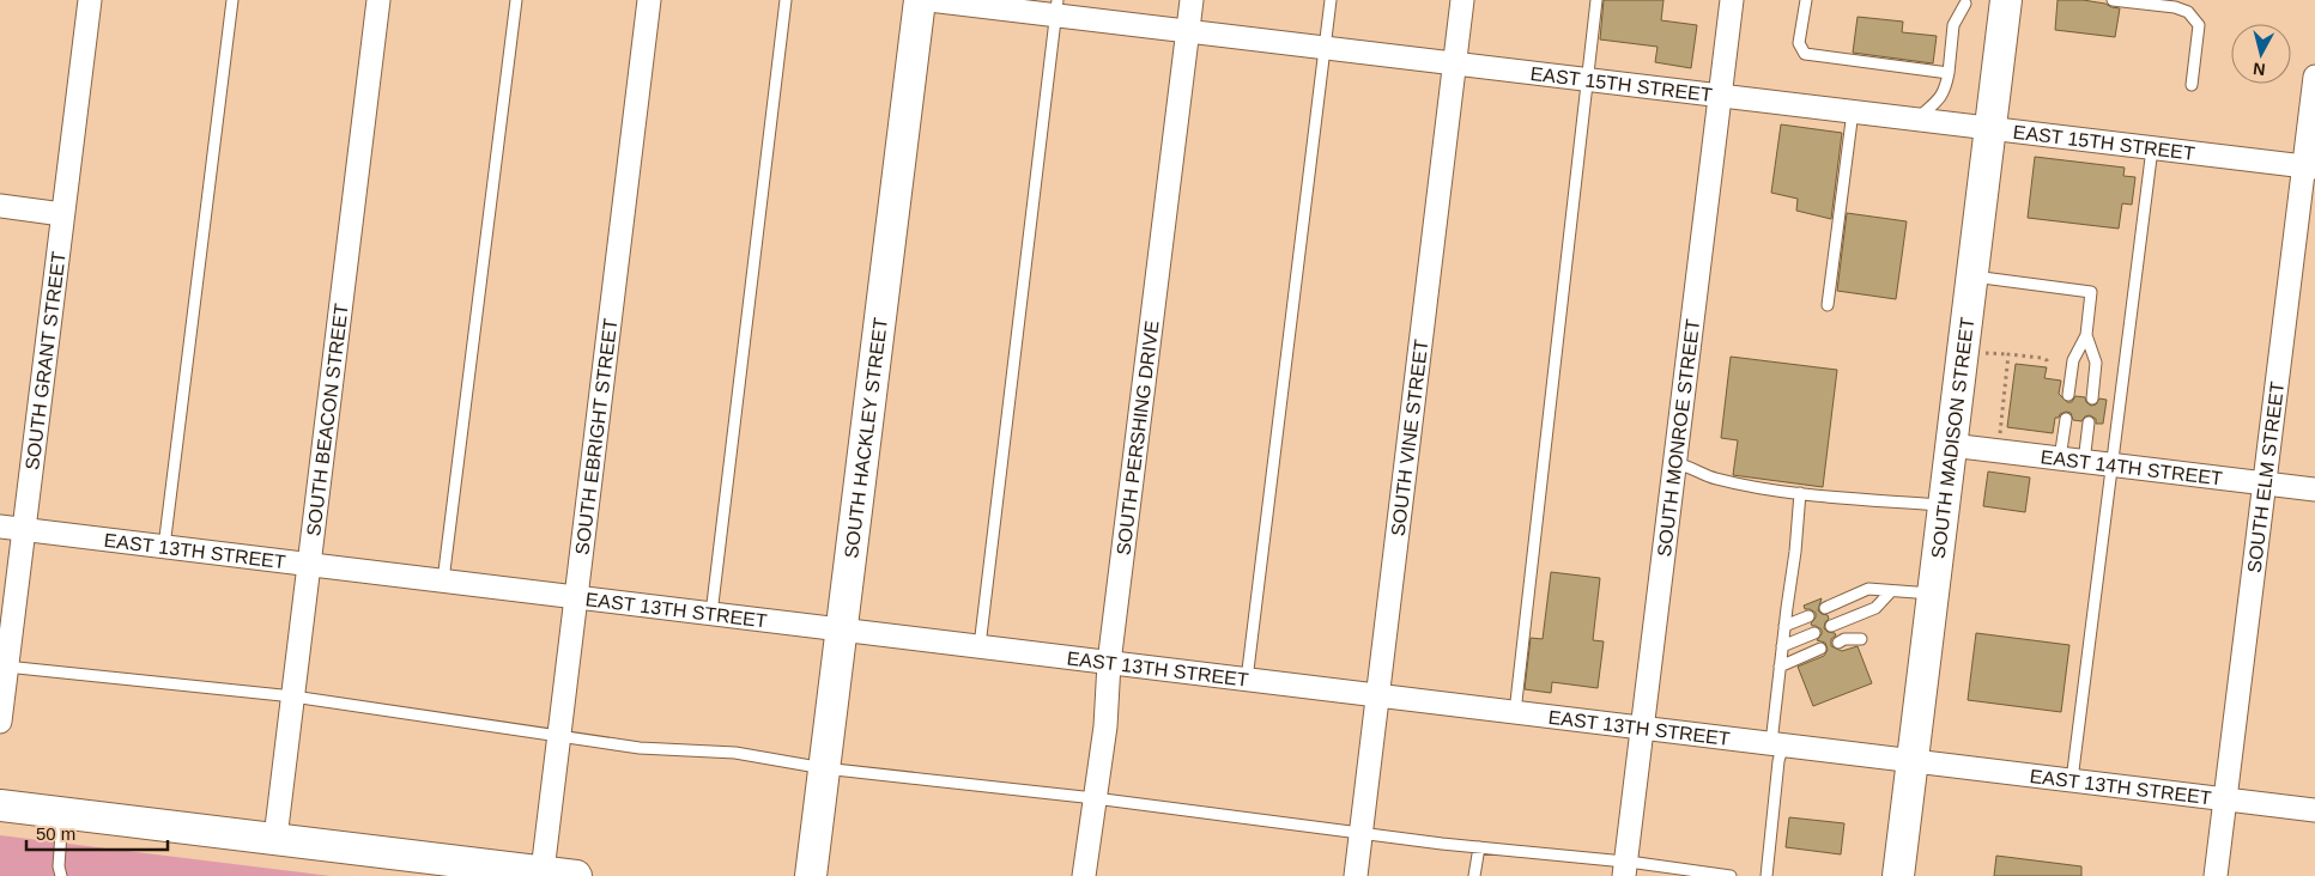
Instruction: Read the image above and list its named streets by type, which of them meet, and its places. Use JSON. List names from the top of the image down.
{
  "streets": {
    "main road": ["SOUTH HACKLEY STREET", "SOUTH MADISON STREET"],
    "street": [
      "EAST 15TH STREET",
      "SOUTH GRANT STREET",
      "SOUTH BEACON STREET",
      "SOUTH EBRIGHT STREET",
      "SOUTH PERSHING DRIVE",
      "SOUTH VINE STREET",
      "SOUTH MONROE STREET",
      "EAST 14TH STREET",
      "SOUTH ELM STREET",
      "EAST 13TH STREET"
    ]
  },
  "crossings": [
    ["EAST 15TH STREET", "SOUTH PERSHING DRIVE"],
    ["EAST 15TH STREET", "SOUTH VINE STREET"],
    ["EAST 15TH STREET", "SOUTH MONROE STREET"],
    ["EAST 15TH STREET", "SOUTH MADISON STREET"],
    ["EAST 15TH STREET", "SOUTH ELM STREET"],
    ["SOUTH GRANT STREET", "EAST 13TH STREET"],
    ["SOUTH BEACON STREET", "EAST 13TH STREET"],
    ["SOUTH EBRIGHT STREET", "EAST 13TH STREET"],
    ["SOUTH HACKLEY STREET", "EAST 13TH STREET"],
    ["SOUTH PERSHING DRIVE", "EAST 13TH STREET"],
    ["SOUTH VINE STREET", "EAST 13TH STREET"],
    ["SOUTH MONROE STREET", "EAST 13TH STREET"],
    ["SOUTH MADISON STREET", "EAST 14TH STREET"],
    ["SOUTH MADISON STREET", "EAST 13TH STREET"],
    ["EAST 14TH STREET", "SOUTH ELM STREET"],
    ["SOUTH ELM STREET", "EAST 13TH STREET"]
  ],
  "scale_bar": "50 m",
  "north": "bottom"
}
